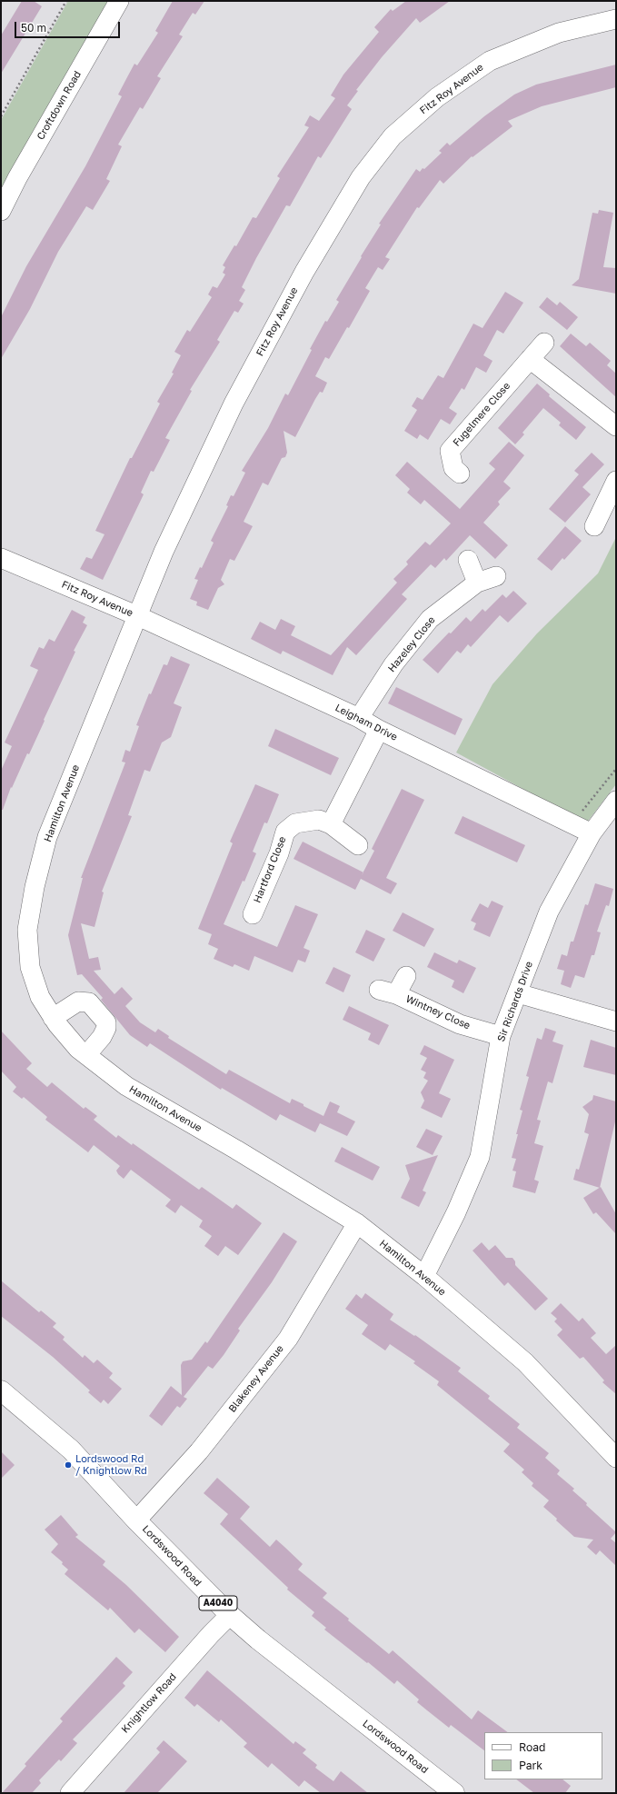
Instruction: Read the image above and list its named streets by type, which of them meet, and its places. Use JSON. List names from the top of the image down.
{
  "streets": {
    "main road": ["Lordswood Road", "A4040"],
    "street": [
      "Fitz Roy Avenue",
      "Croftdown Road",
      "Fugelmere Close",
      "Hazeley Close",
      "Leigham Drive",
      "Hamilton Avenue",
      "Hartford Close",
      "Sir Richards Drive",
      "Wintney Close",
      "Blakeney Avenue",
      "Knightlow Road"
    ]
  },
  "crossings": [
    ["Fitz Roy Avenue", "Leigham Drive"],
    ["Fitz Roy Avenue", "Hamilton Avenue"],
    ["Hazeley Close", "Leigham Drive"],
    ["Leigham Drive", "Hamilton Avenue"],
    ["Leigham Drive", "Sir Richards Drive"],
    ["Hamilton Avenue", "Sir Richards Drive"],
    ["Hamilton Avenue", "Blakeney Avenue"],
    ["Sir Richards Drive", "Wintney Close"],
    ["Blakeney Avenue", "Lordswood Road"],
    ["Lordswood Road", "Knightlow Road"]
  ],
  "places": ["Lordswood Rd / Knightlow Rd"],
  "legend": ["Road", "Park"],
  "scale_bar": "50 m"
}
